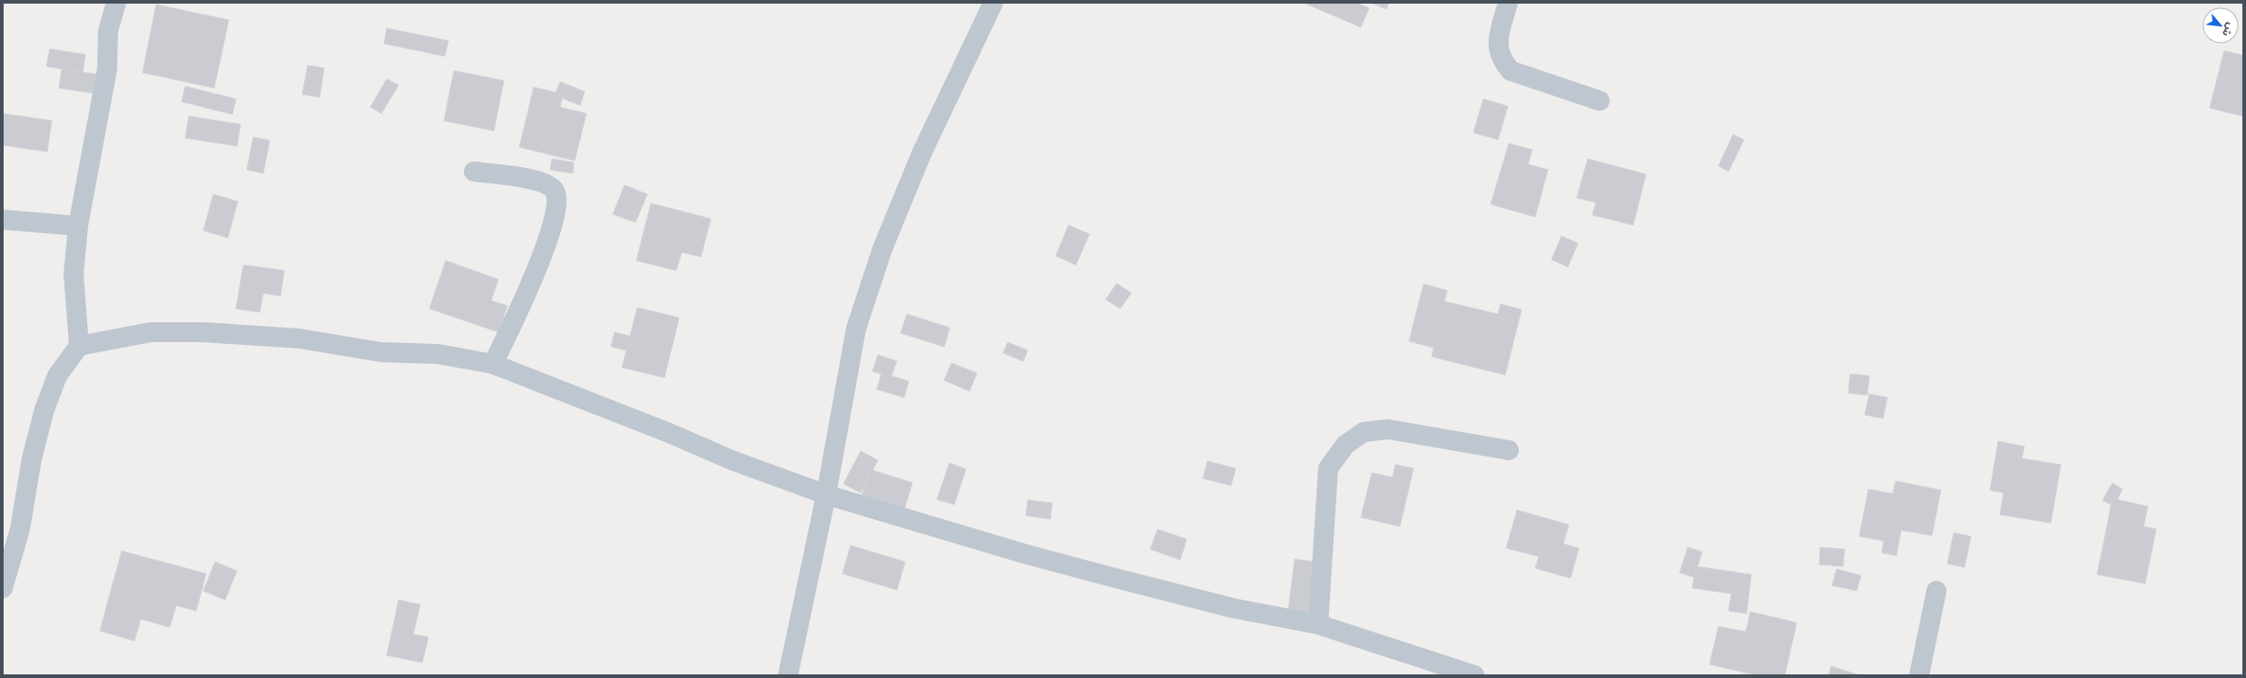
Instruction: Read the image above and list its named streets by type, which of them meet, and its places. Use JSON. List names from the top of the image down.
{
  "north": "bottom right"
}
